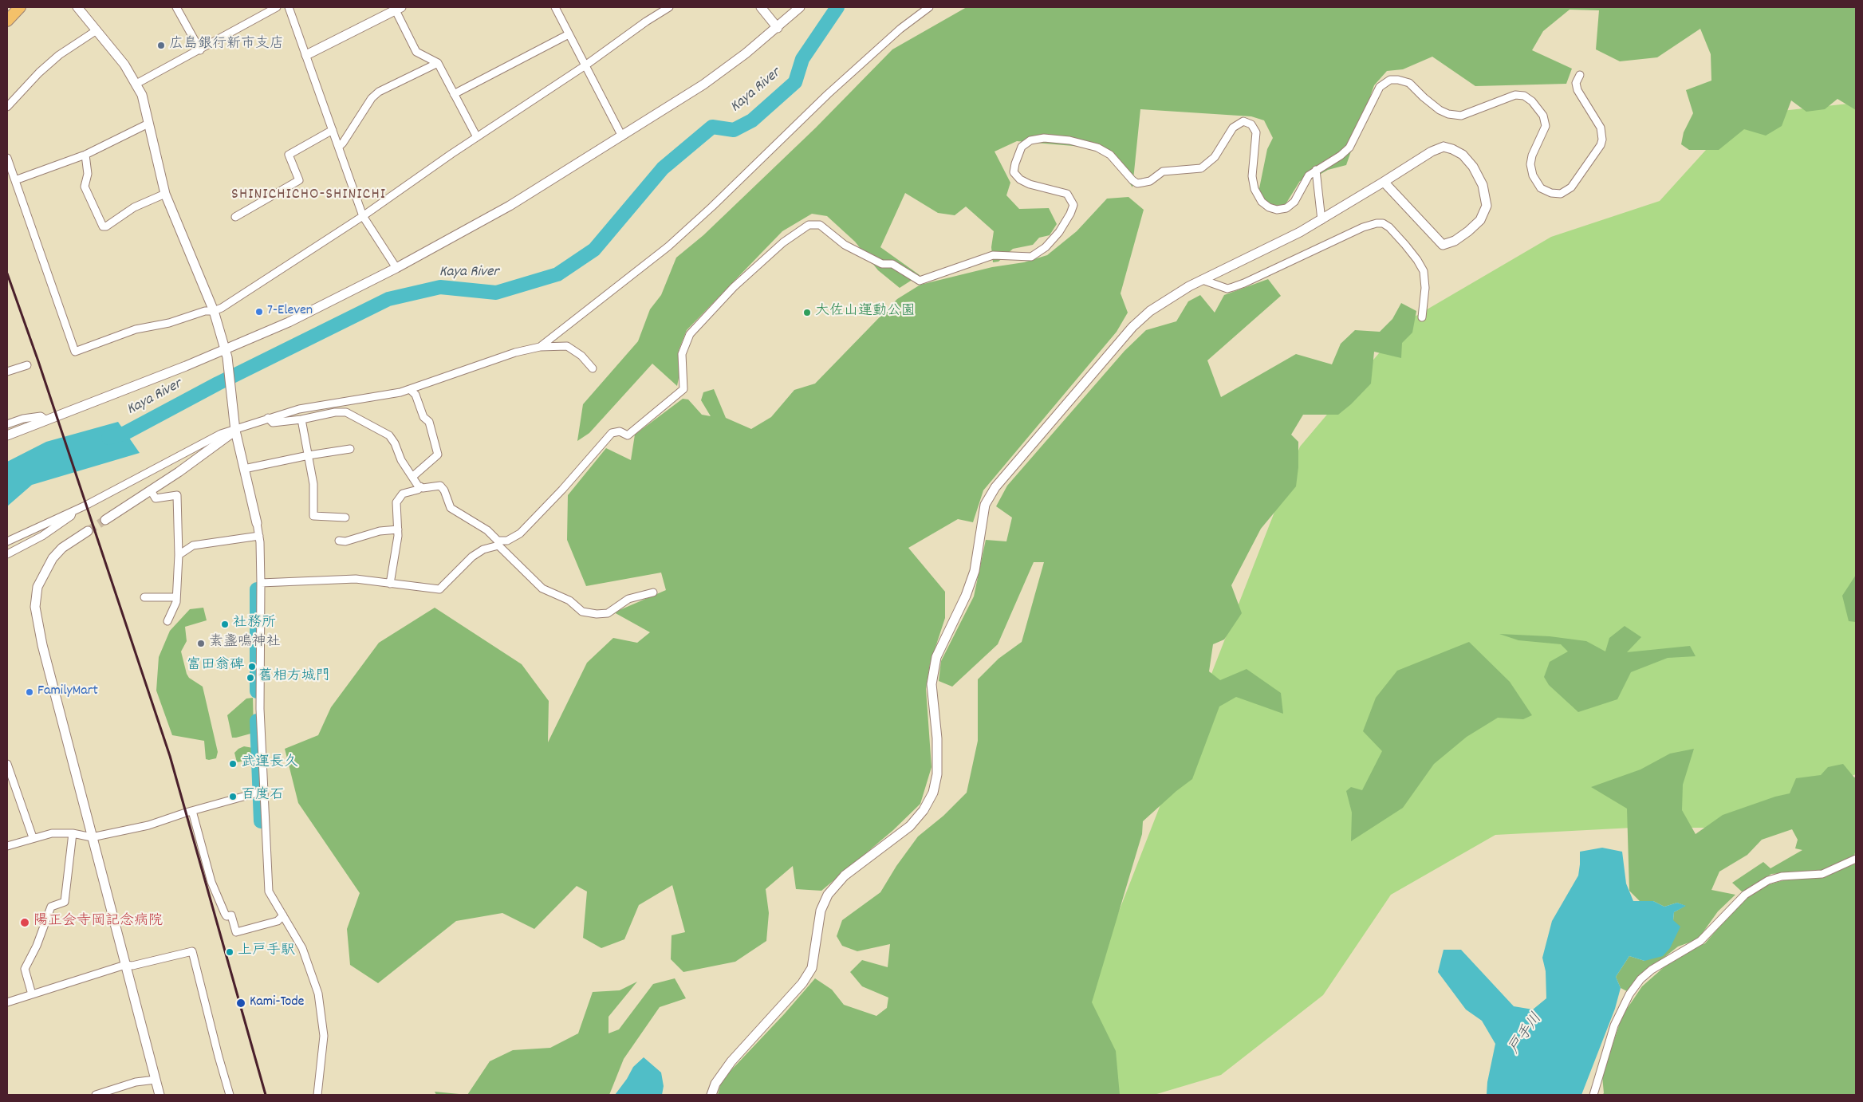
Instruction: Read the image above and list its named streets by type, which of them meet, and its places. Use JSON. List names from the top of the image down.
{
  "districts": ["SHINICHICHO-SHINICHI"],
  "water": ["Kaya River", "戸手川"],
  "places": [
    "広島銀行新市支店",
    "7-Eleven",
    "大佐山運動公園",
    "社務所",
    "素盞嗚神社",
    "富田翁碑",
    "舊相方城門",
    "FamilyMart",
    "武運長久",
    "百度石",
    "陽正会寺岡記念病院",
    "上戸手駅",
    "Kami-Tode"
  ]
}
